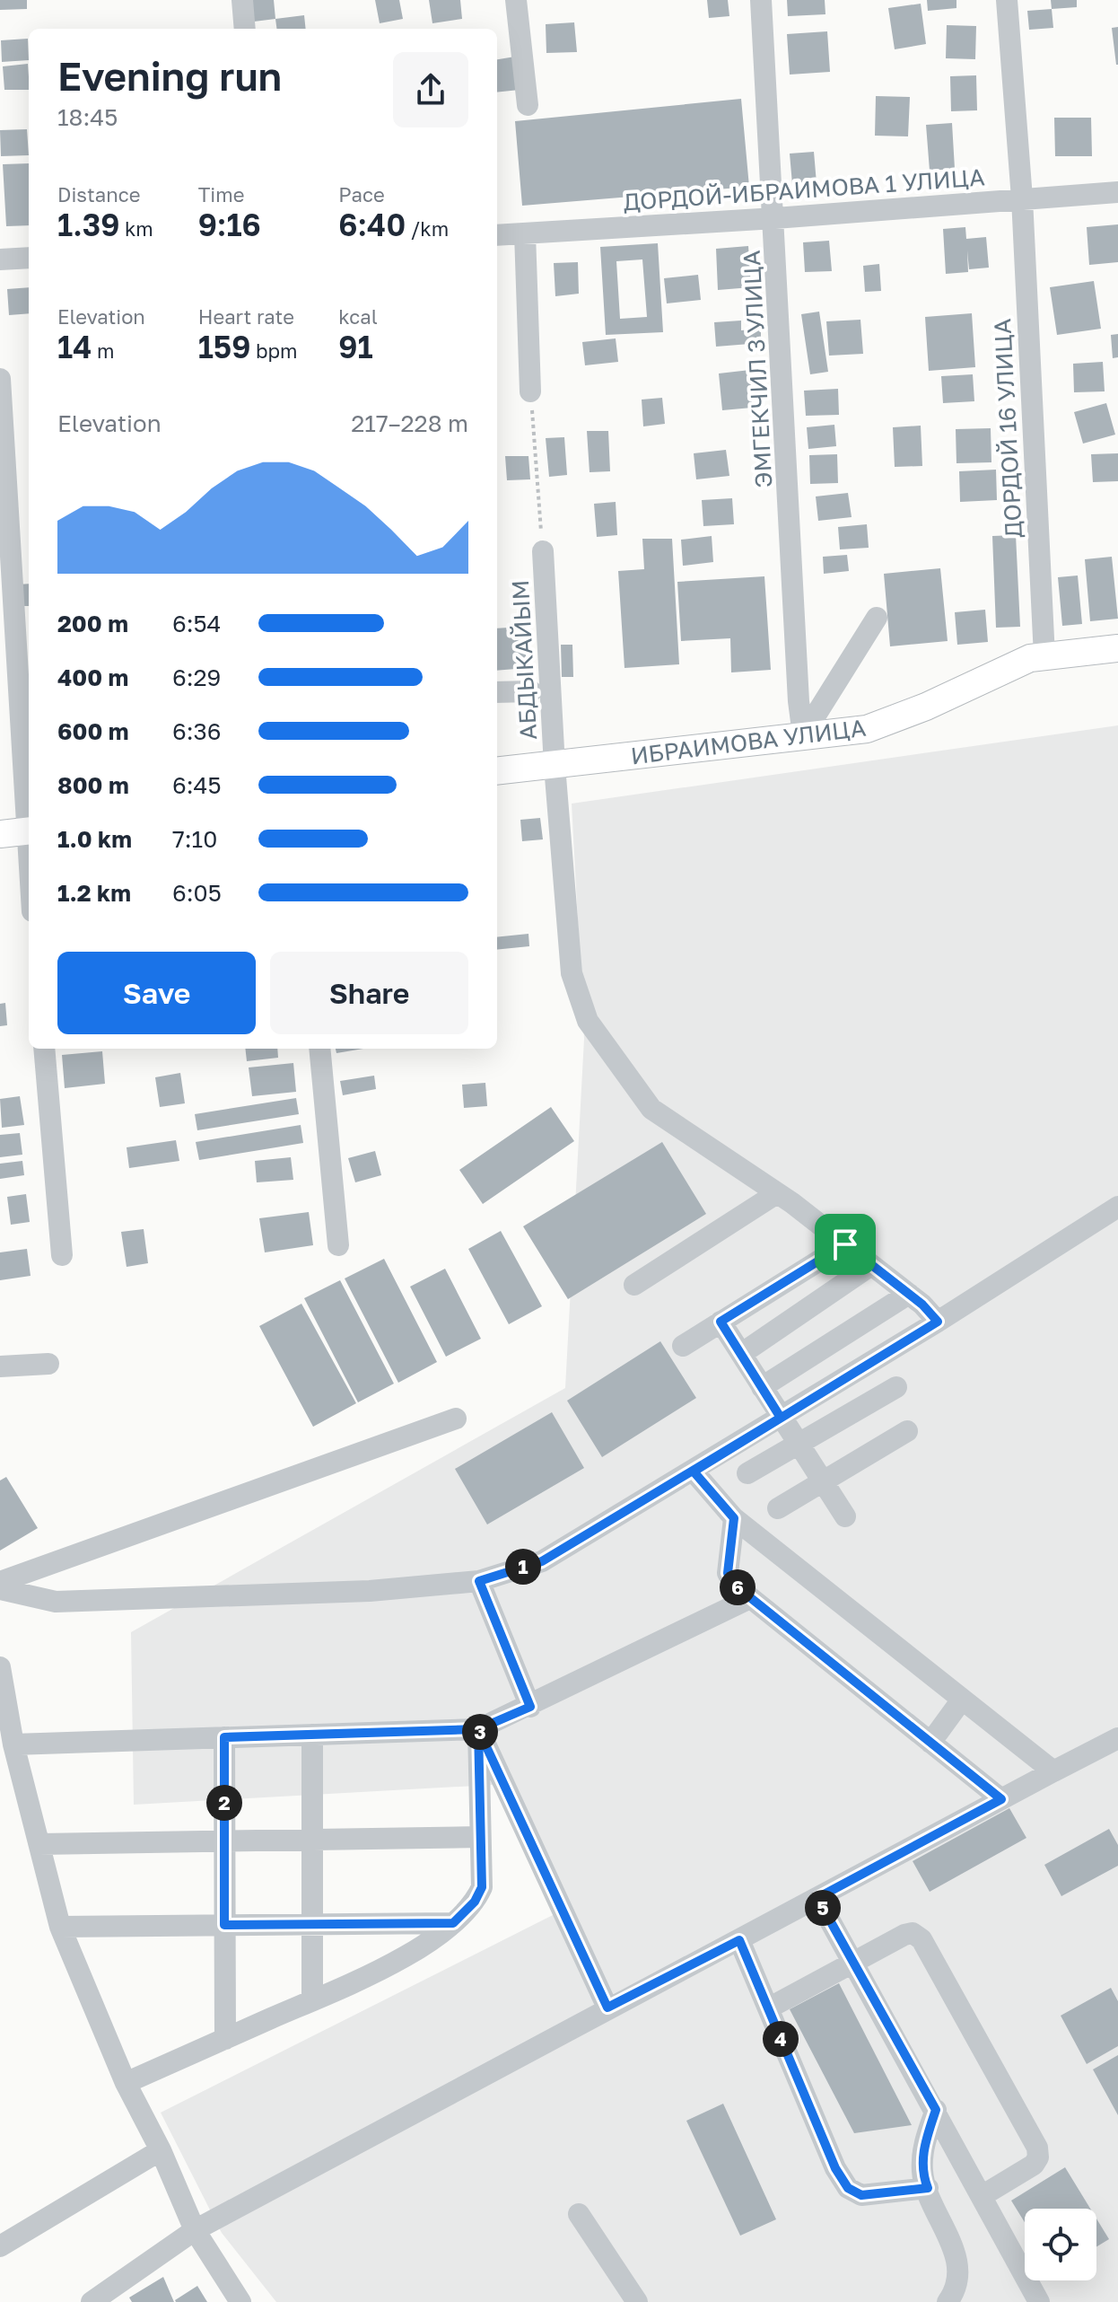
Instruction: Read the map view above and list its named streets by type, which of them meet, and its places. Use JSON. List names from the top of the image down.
{
  "streets": {
    "main road": ["ИБРАИМОВА УЛИЦА"],
    "street": [
      "ДОРДОЙ-ИБРАИМОВА 1 УЛИЦА",
      "ЭМГЕКЧИЛ 3 УЛИЦА",
      "ДОРДОЙ 16 УЛИЦА",
      "АБДЫКАЙЫМ"
    ]
  },
  "crossings": [
    ["ДОРДОЙ-ИБРАИМОВА 1 УЛИЦА", "ЭМГЕКЧИЛ 3 УЛИЦА"],
    ["ДОРДОЙ-ИБРАИМОВА 1 УЛИЦА", "ДОРДОЙ 16 УЛИЦА"],
    ["ЭМГЕКЧИЛ 3 УЛИЦА", "ИБРАИМОВА УЛИЦА"],
    ["ДОРДОЙ 16 УЛИЦА", "ИБРАИМОВА УЛИЦА"],
    ["АБДЫКАЙЫМ", "ИБРАИМОВА УЛИЦА"]
  ],
  "page": {
    "heading": ["Evening run", "18:45"],
    "stats": [
      ["Distance", "1.39 km"],
      ["Time", "9:16"],
      ["Pace", "6:40 /km"],
      ["Elevation", "14 m"],
      ["Heart rate", "159 bpm"],
      ["kcal", "91"]
    ],
    "chart": ["Elevation", "217–228 m"],
    "list": [
      {
        "name": "200 m",
        "note": "6:54"
      },
      {
        "name": "400 m",
        "note": "6:29"
      },
      {
        "name": "600 m",
        "note": "6:36"
      },
      {
        "name": "800 m",
        "note": "6:45"
      },
      {
        "name": "1.0 km",
        "note": "7:10"
      },
      {
        "name": "1.2 km",
        "note": "6:05"
      }
    ],
    "buttons": ["Save", "Share"],
    "pins": [
      "1",
      "6",
      "3",
      "2",
      "5",
      "4"
    ]
  }
}
